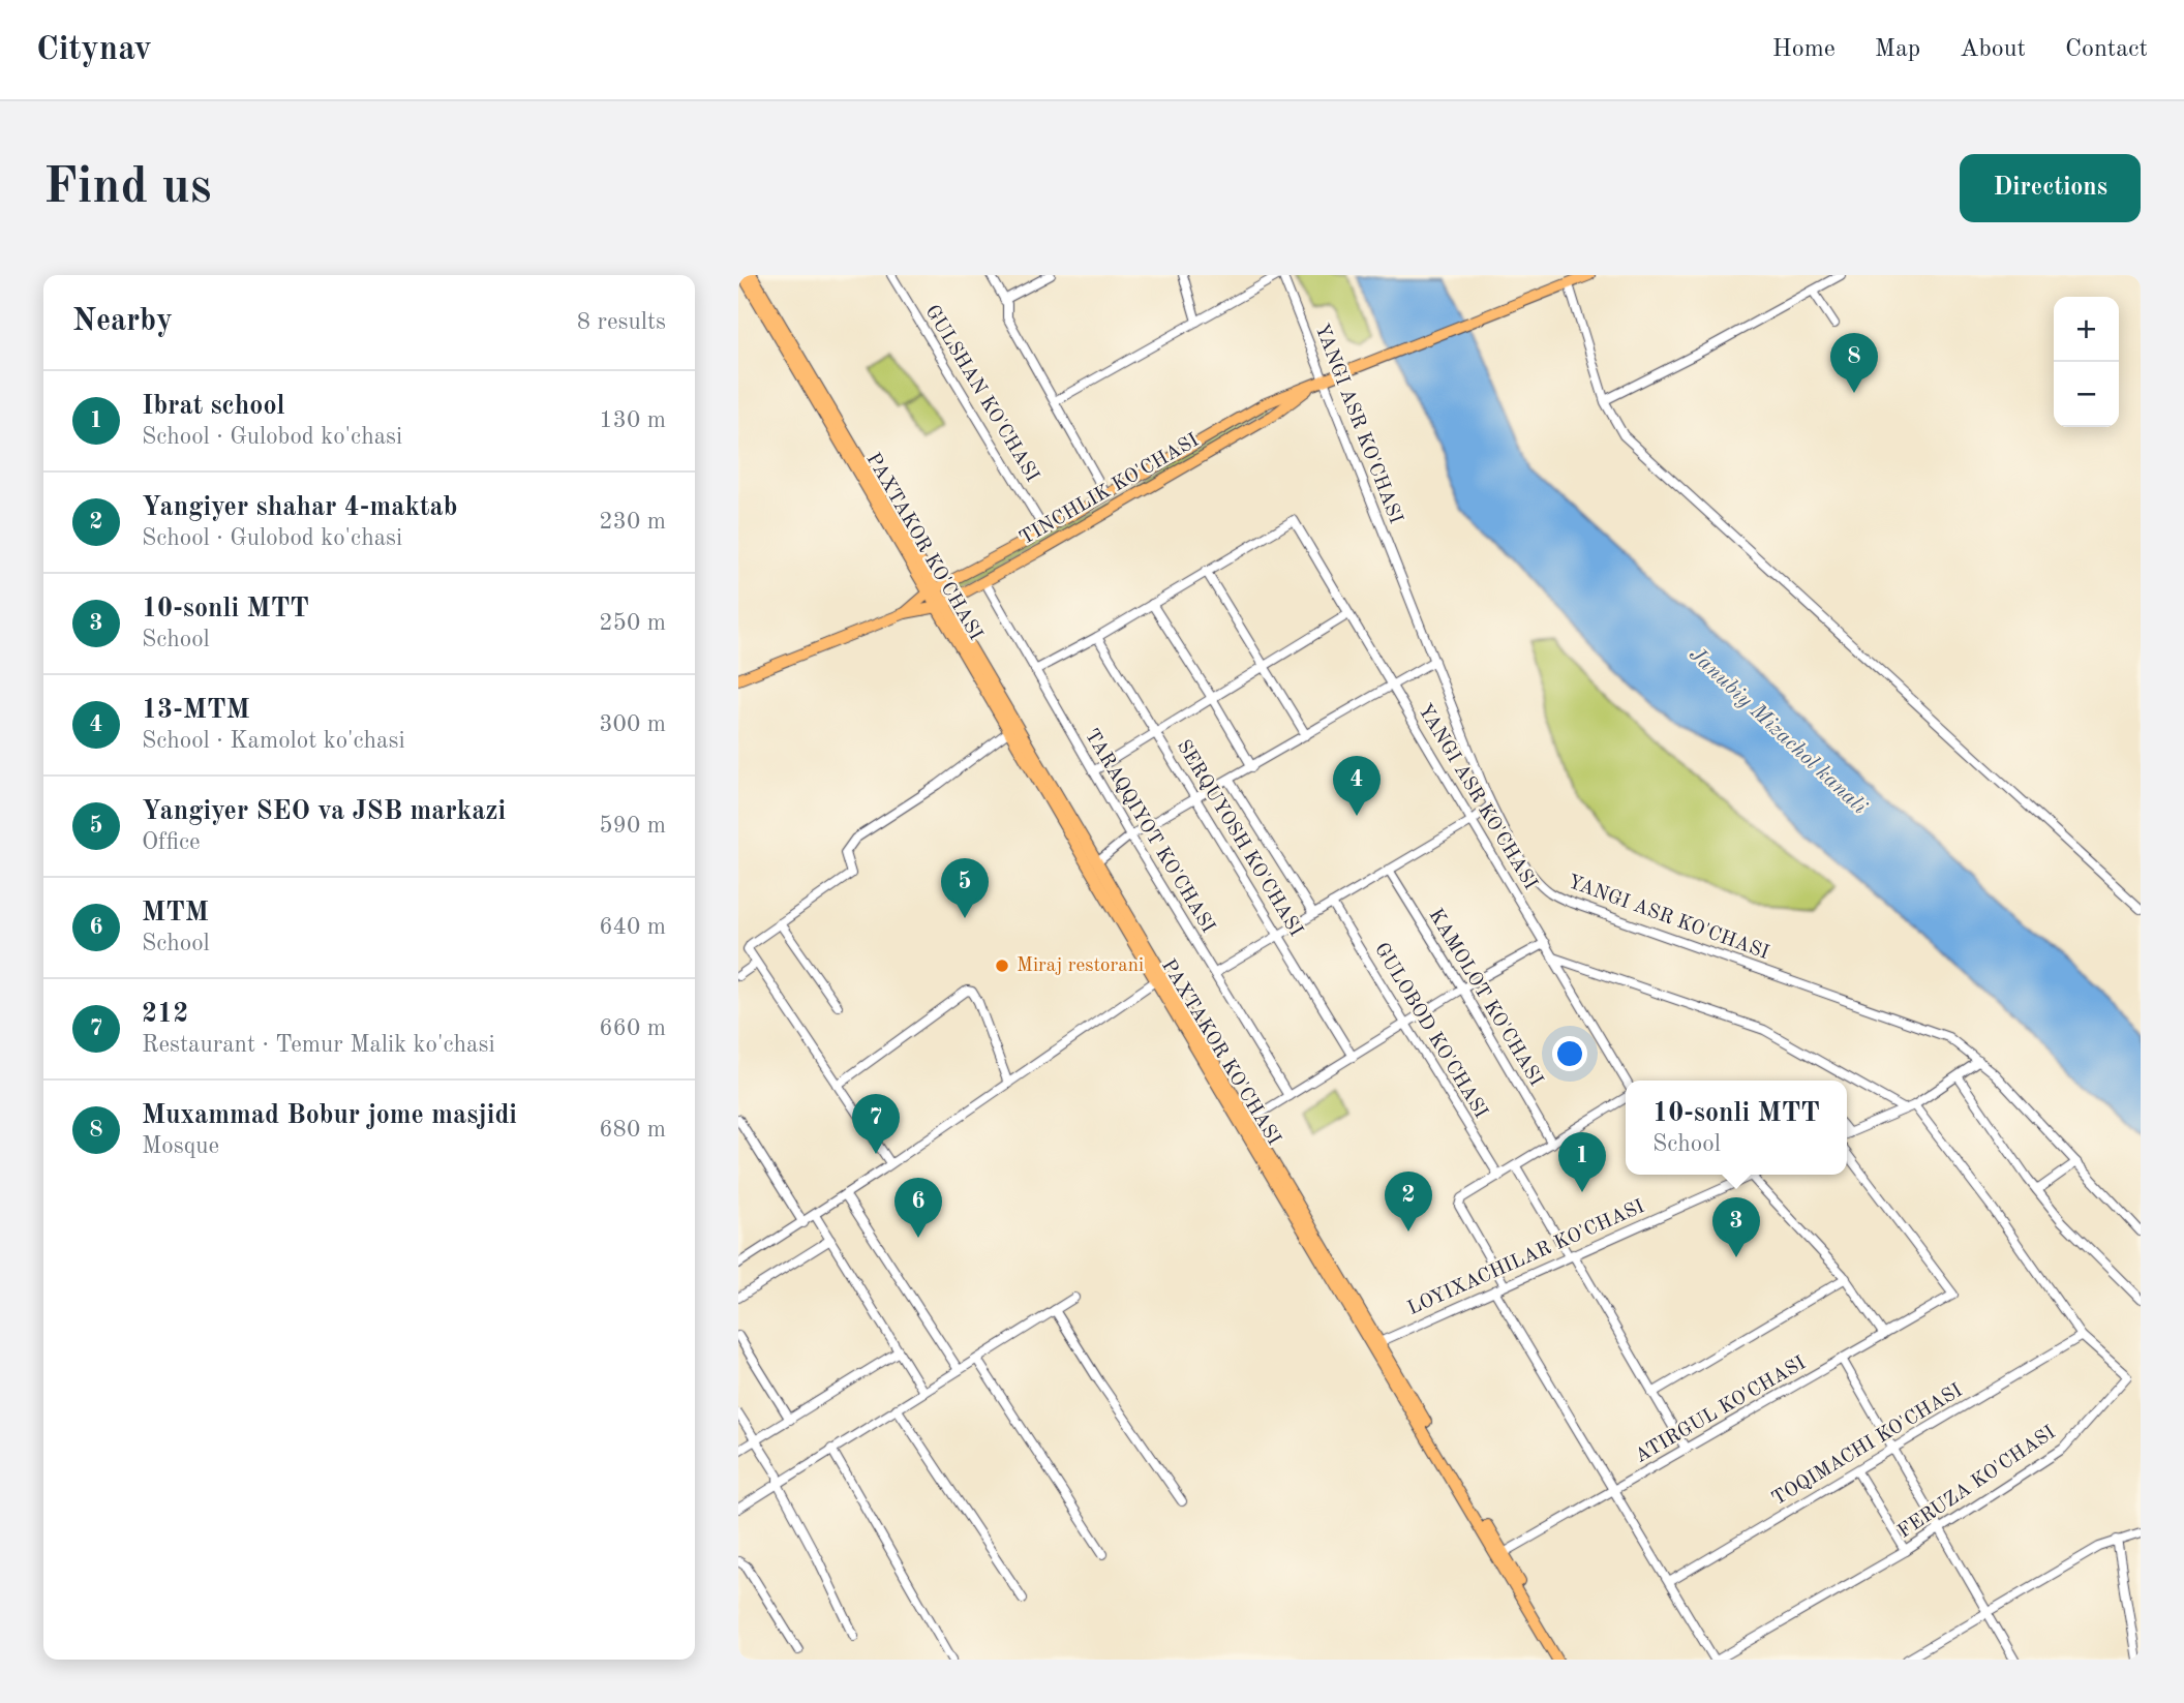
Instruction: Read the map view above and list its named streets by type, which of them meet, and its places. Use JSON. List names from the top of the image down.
{
  "streets": {
    "main road": ["TINCHLIK KO'CHASI", "PAXTAKOR KO'CHASI"],
    "street": [
      "GULSHAN KO'CHASI",
      "YANGI ASR KO'CHASI",
      "TARAQQIYOT KO'CHASI",
      "SERQUYOSH KO'CHASI",
      "KAMOLOT KO'CHASI",
      "GULOBOD KO'CHASI",
      "LOYIXACHILAR KO'CHASI",
      "ATIRGUL KO'CHASI",
      "TOQIMACHI KO'CHASI",
      "FERUZA KO'CHASI"
    ]
  },
  "crossings": [
    ["GULSHAN KO'CHASI", "TINCHLIK KO'CHASI"],
    ["YANGI ASR KO'CHASI", "TINCHLIK KO'CHASI"],
    ["TINCHLIK KO'CHASI", "PAXTAKOR KO'CHASI"],
    ["TINCHLIK KO'CHASI", "TARAQQIYOT KO'CHASI"],
    ["PAXTAKOR KO'CHASI", "LOYIXACHILAR KO'CHASI"],
    ["PAXTAKOR KO'CHASI", "ATIRGUL KO'CHASI"],
    ["TOQIMACHI KO'CHASI", "FERUZA KO'CHASI"]
  ],
  "water": ["Janubiy Mizachol kanali"],
  "places": ["Miraj restorani"],
  "page": {
    "header": "Citynav",
    "nav": [
      "Home",
      "Map",
      "About",
      "Contact"
    ],
    "buttons": "Directions",
    "title": "Find us",
    "heading": ["Nearby", "8 results"],
    "map_buttons": ["+", "−"],
    "pins": [
      "8",
      "4",
      "5",
      "7",
      "1",
      "2",
      "6",
      "3"
    ],
    "list": [
      {
        "mark": "1",
        "name": "Ibrat school",
        "note": "School · Gulobod ko'chasi",
        "value": "130 m"
      },
      {
        "mark": "2",
        "name": "Yangiyer shahar 4-maktab",
        "note": "School · Gulobod ko'chasi",
        "value": "230 m"
      },
      {
        "mark": "3",
        "name": "10-sonli MTT",
        "note": "School",
        "value": "250 m"
      },
      {
        "mark": "4",
        "name": "13-MTM",
        "note": "School · Kamolot ko'chasi",
        "value": "300 m"
      },
      {
        "mark": "5",
        "name": "Yangiyer SEO va JSB markazi",
        "note": "Office",
        "value": "590 m"
      },
      {
        "mark": "6",
        "name": "MTM",
        "note": "School",
        "value": "640 m"
      },
      {
        "mark": "7",
        "name": "212",
        "note": "Restaurant · Temur Malik ko'chasi",
        "value": "660 m"
      },
      {
        "mark": "8",
        "name": "Muxammad Bobur jome masjidi",
        "note": "Mosque",
        "value": "680 m"
      }
    ],
    "popup": ["10-sonli MTT", "School"]
  }
}
